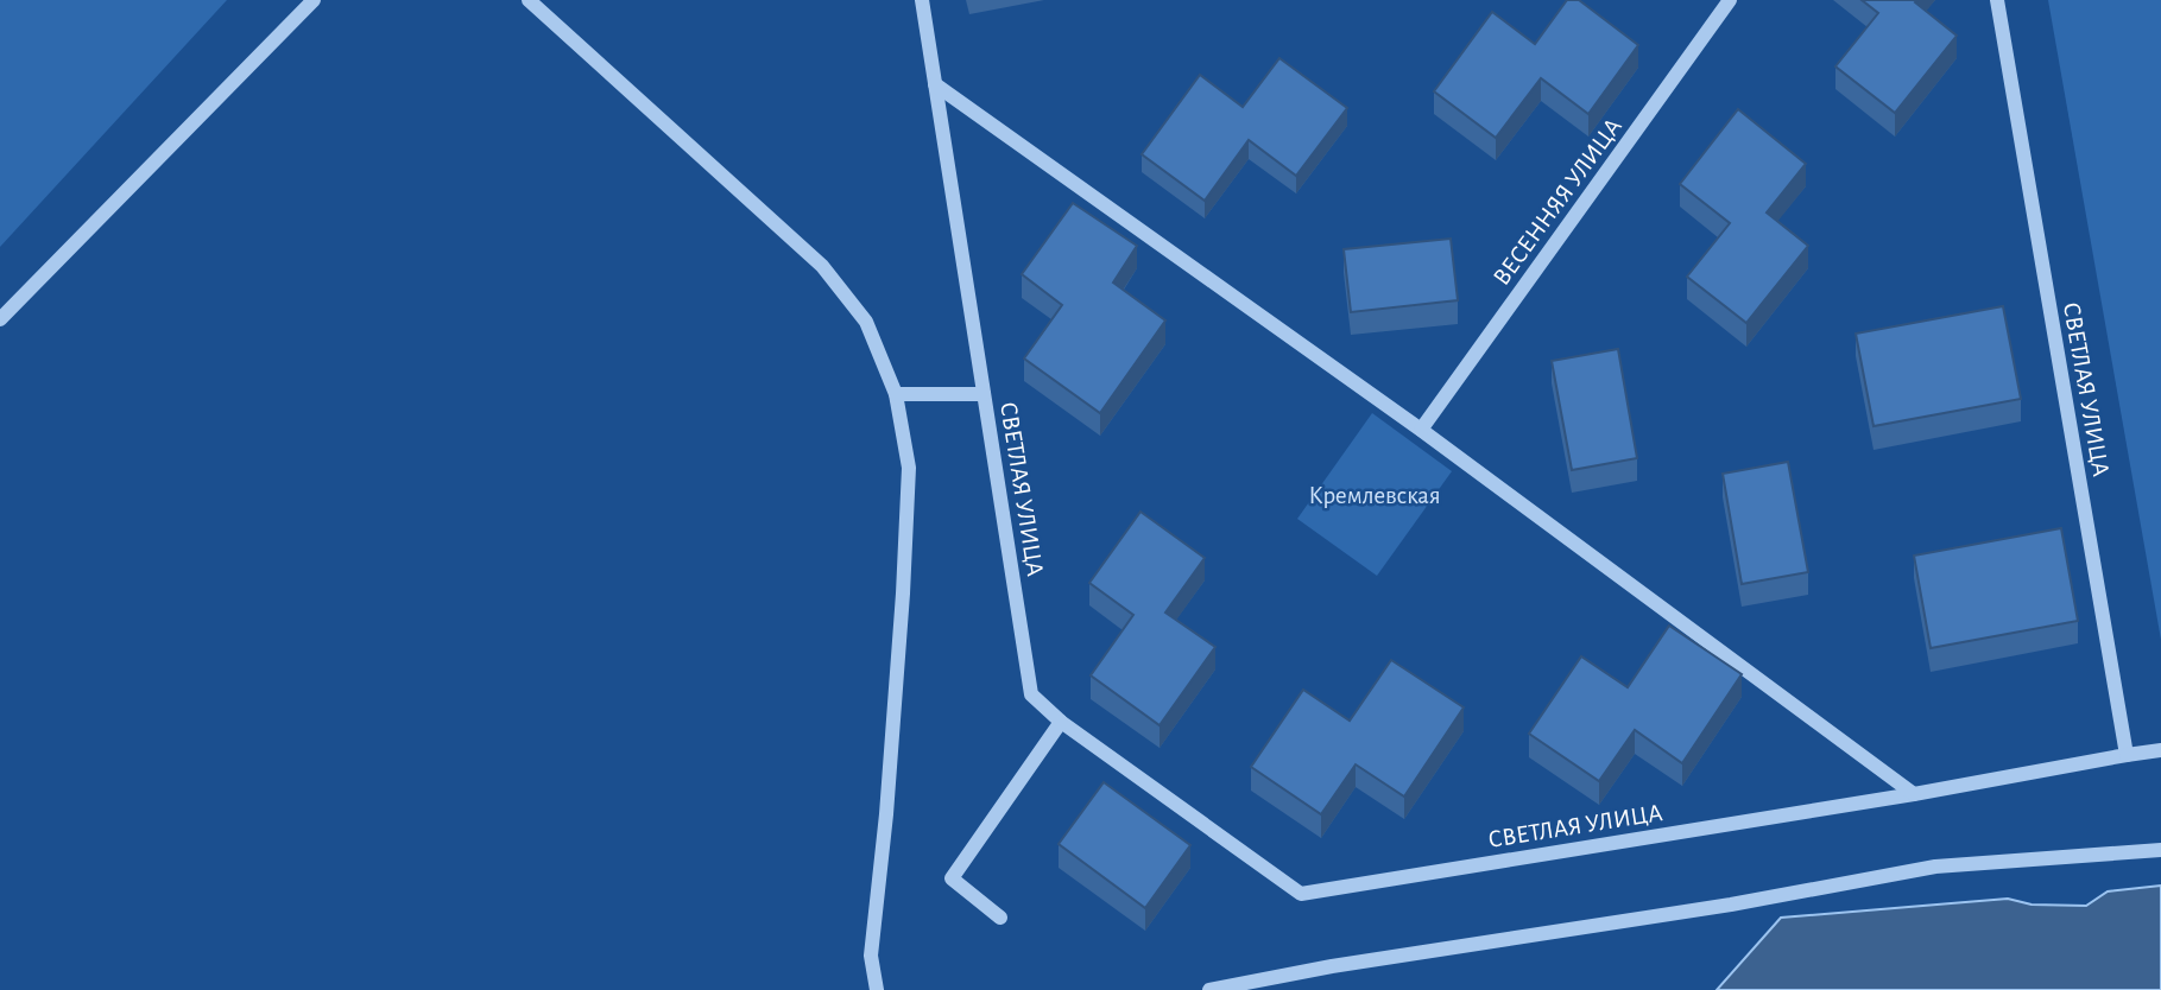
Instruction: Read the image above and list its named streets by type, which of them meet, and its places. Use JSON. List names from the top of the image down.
{
  "streets": {
    "street": ["ВЕСЕННЯЯ УЛИЦА", "СВЕТЛАЯ УЛИЦА"]
  },
  "parks": ["Кремлевская"]
}
